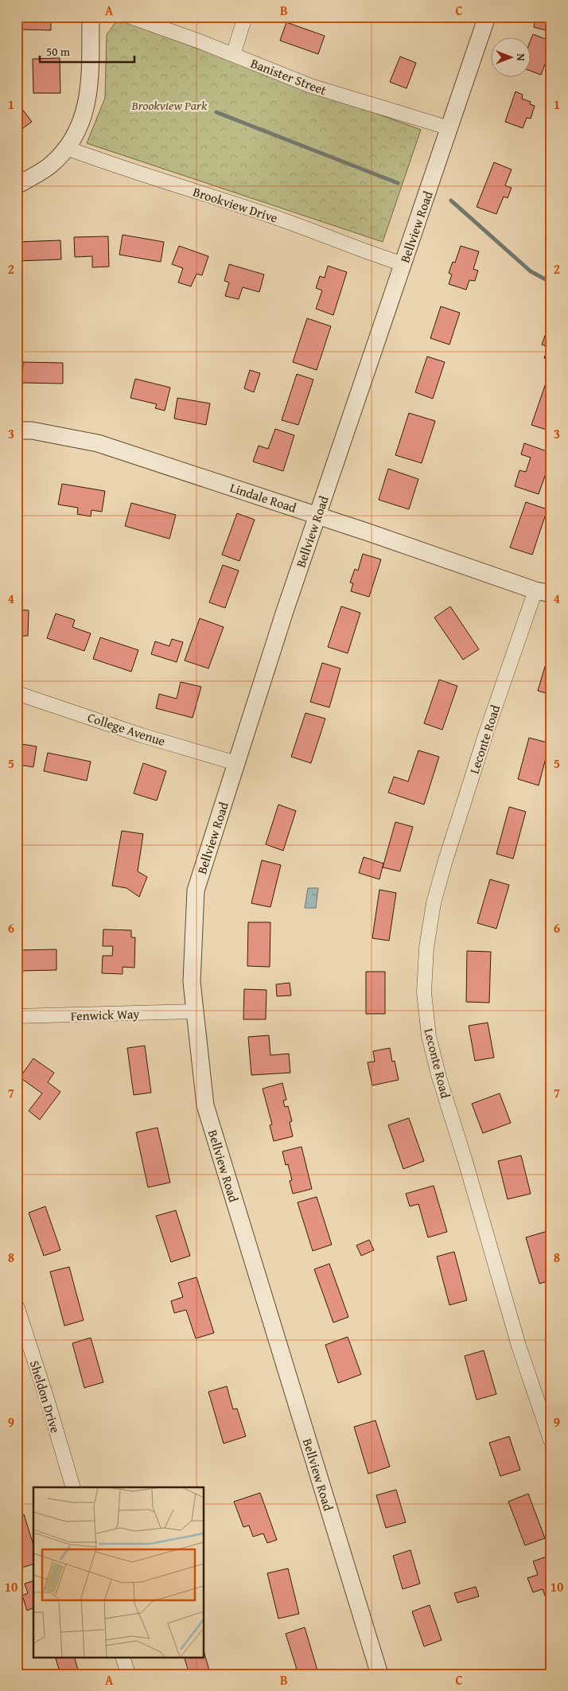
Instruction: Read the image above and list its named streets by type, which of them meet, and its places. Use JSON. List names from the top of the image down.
{
  "streets": {
    "street": [
      "Banister Street",
      "Brookview Drive",
      "Bellview Road",
      "Lindale Road",
      "College Avenue",
      "Leconte Road",
      "Fenwick Way",
      "Sheldon Drive"
    ]
  },
  "crossings": [
    ["Banister Street", "Bellview Road"],
    ["Brookview Drive", "Bellview Road"],
    ["Bellview Road", "Lindale Road"],
    ["Bellview Road", "College Avenue"],
    ["Bellview Road", "Fenwick Way"],
    ["Lindale Road", "Leconte Road"]
  ],
  "parks": ["Brookview Park"],
  "scale_bar": "50 m",
  "north": "right",
  "grid": {
    "columns": ["A", "B", "C"],
    "rows": [
      "1",
      "2",
      "3",
      "4",
      "5",
      "6",
      "7",
      "8",
      "9",
      "10"
    ]
  }
}
